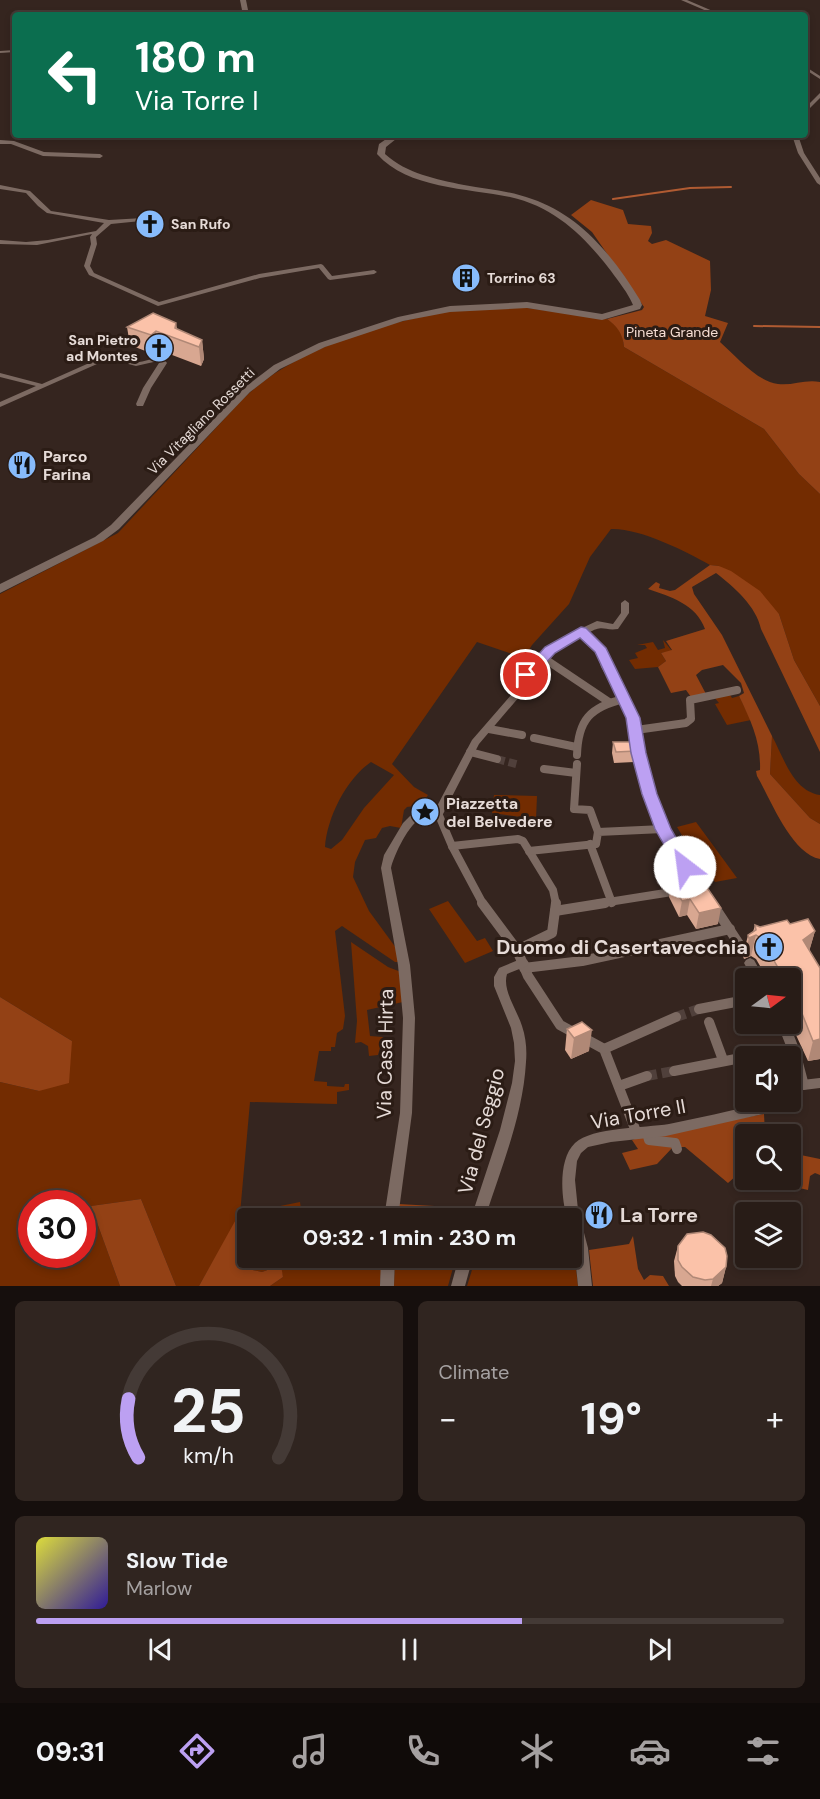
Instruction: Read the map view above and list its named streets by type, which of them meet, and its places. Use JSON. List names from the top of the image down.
{
  "streets": {
    "street": [
      "Via Vitagliano Rossetti",
      "Via Casa Hirta",
      "Via Torre II",
      "Via del Seggio"
    ]
  },
  "parks": ["Pineta Grande"],
  "places": {
    "church": ["San Rufo", "San Pietro ad Montes", "Duomo di Casertavecchia"],
    "building": ["Torrino 63"],
    "restaurant": ["Parco Farina", "La Torre"],
    "place": ["Piazzetta del Belvedere"]
  },
  "north": "right",
  "page": {
    "turn": ["180 m", "Via Torre I"],
    "limit": "30",
    "trip": "09:32 · 1 min · 230 m",
    "tile": "Climate",
    "heat": ["−", "19°", "+"],
    "song": ["Slow Tide", "Marlow"],
    "tabs": "09:31",
    "gauge": ["25", "km/h"]
  }
}
